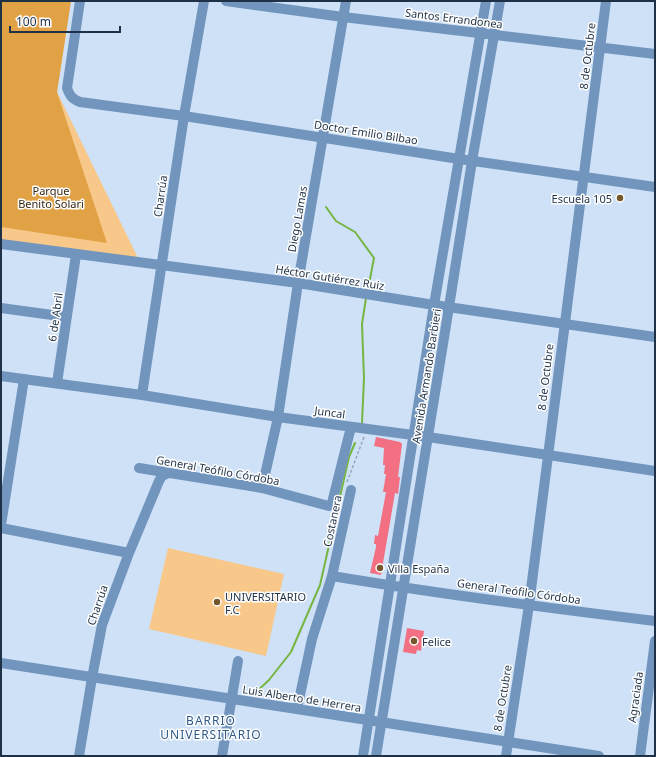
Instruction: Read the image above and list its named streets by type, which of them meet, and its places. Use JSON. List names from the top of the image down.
{
  "streets": {
    "street": [
      "Santos Errandonea",
      "8 de Octubre",
      "Doctor Emilio Bilbao",
      "Charrúa",
      "Diego Lamas",
      "Héctor Gutiérrez Ruiz",
      "6 de Abril",
      "Avenida Armando Barbieri",
      "Juncal",
      "General Teófilo Córdoba",
      "Costanera",
      "Agraciada",
      "Luis Alberto de Herrera"
    ]
  },
  "crossings": [
    ["Santos Errandonea", "8 de Octubre"],
    ["Santos Errandonea", "Diego Lamas"],
    ["Santos Errandonea", "Avenida Armando Barbieri"],
    ["8 de Octubre", "Doctor Emilio Bilbao"],
    ["8 de Octubre", "Héctor Gutiérrez Ruiz"],
    ["8 de Octubre", "Juncal"],
    ["8 de Octubre", "General Teófilo Córdoba"],
    ["8 de Octubre", "Luis Alberto de Herrera"],
    ["Doctor Emilio Bilbao", "Charrúa"],
    ["Doctor Emilio Bilbao", "Diego Lamas"],
    ["Doctor Emilio Bilbao", "Avenida Armando Barbieri"],
    ["Charrúa", "Héctor Gutiérrez Ruiz"],
    ["Charrúa", "Juncal"],
    ["Charrúa", "General Teófilo Córdoba"],
    ["Charrúa", "Luis Alberto de Herrera"],
    ["Diego Lamas", "Héctor Gutiérrez Ruiz"],
    ["Diego Lamas", "Juncal"],
    ["Diego Lamas", "General Teófilo Córdoba"],
    ["Héctor Gutiérrez Ruiz", "6 de Abril"],
    ["Héctor Gutiérrez Ruiz", "Avenida Armando Barbieri"],
    ["6 de Abril", "Juncal"],
    ["Avenida Armando Barbieri", "Juncal"],
    ["Avenida Armando Barbieri", "General Teófilo Córdoba"],
    ["Avenida Armando Barbieri", "Luis Alberto de Herrera"],
    ["Juncal", "General Teófilo Córdoba"],
    ["Juncal", "Costanera"],
    ["General Teófilo Córdoba", "Costanera"],
    ["Costanera", "Luis Alberto de Herrera"]
  ],
  "districts": ["BARRIO UNIVERSITARIO"],
  "parks": ["Parque Benito Solari"],
  "places": [
    "Escuela 105",
    "Villa España",
    "UNIVERSITARIO F.C",
    "Felice"
  ],
  "scale_bar": "100 m"
}
